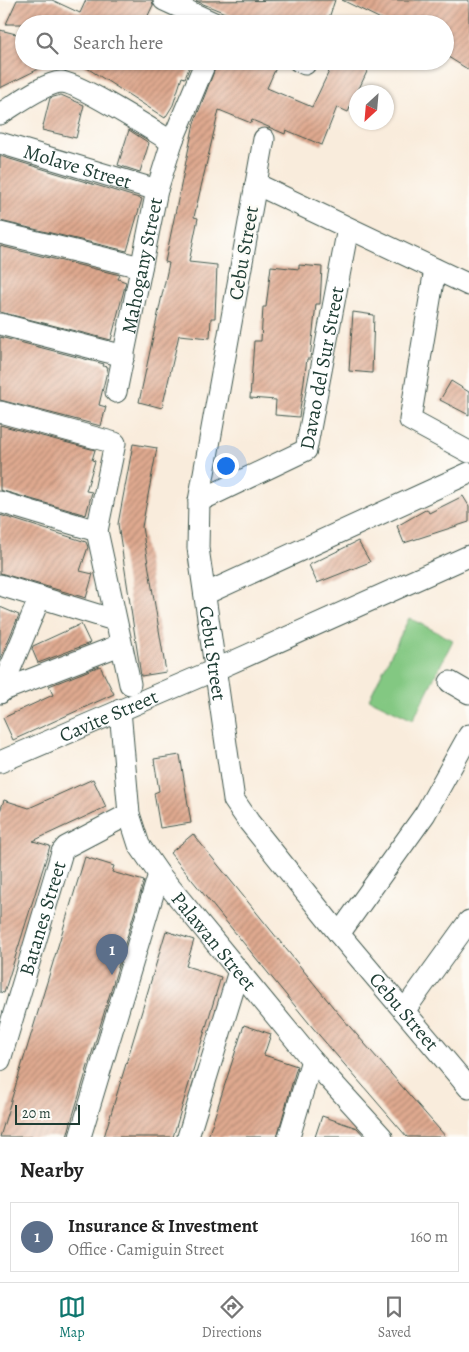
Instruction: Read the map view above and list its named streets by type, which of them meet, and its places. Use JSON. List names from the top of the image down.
{
  "streets": {
    "street": [
      "Molave Street",
      "Cebu Street",
      "Mahogany Street",
      "Davao del Sur Street",
      "Cavite Street",
      "Batanes Street",
      "Palawan Street"
    ]
  },
  "crossings": [
    ["Molave Street", "Mahogany Street"],
    ["Cebu Street", "Davao del Sur Street"],
    ["Cebu Street", "Cavite Street"],
    ["Cavite Street", "Palawan Street"],
    ["Batanes Street", "Palawan Street"]
  ],
  "scale_bar": "20 m",
  "north": "bottom left",
  "page": {
    "search": "Search here",
    "pins": "1",
    "scale": "20 m",
    "heading": "Nearby",
    "list": [
      {
        "mark": "1",
        "name": "Insurance & Investment",
        "note": "Office · Camiguin Street",
        "value": "160 m"
      }
    ],
    "nav": ["Map", "Directions", "Saved"]
  }
}
